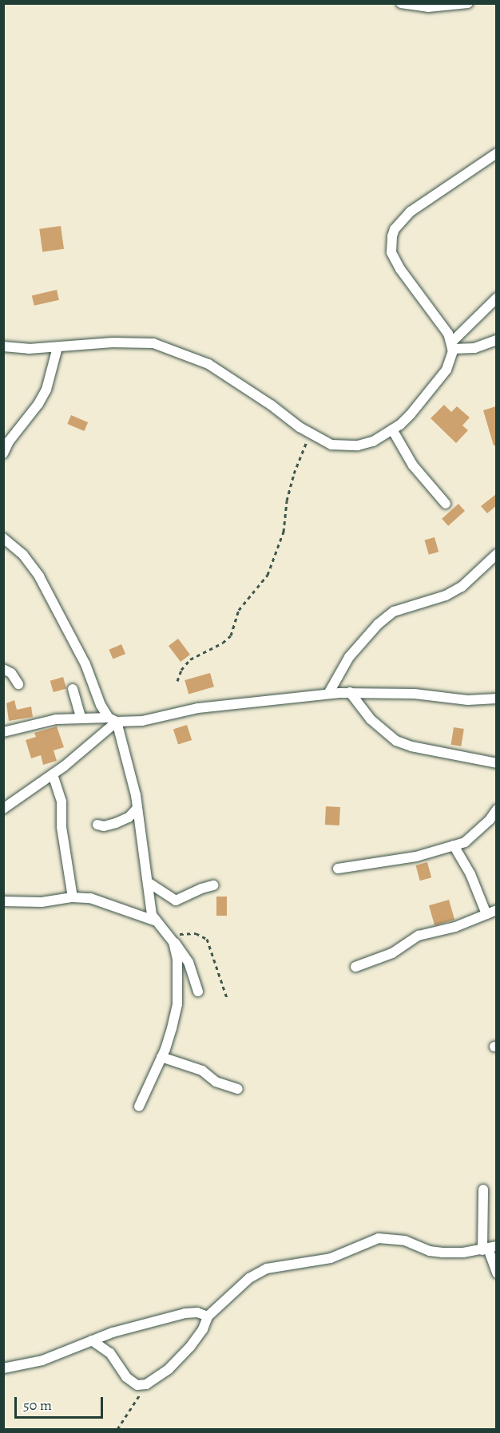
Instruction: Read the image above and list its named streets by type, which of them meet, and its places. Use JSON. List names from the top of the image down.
{
  "scale_bar": "50 m"
}
